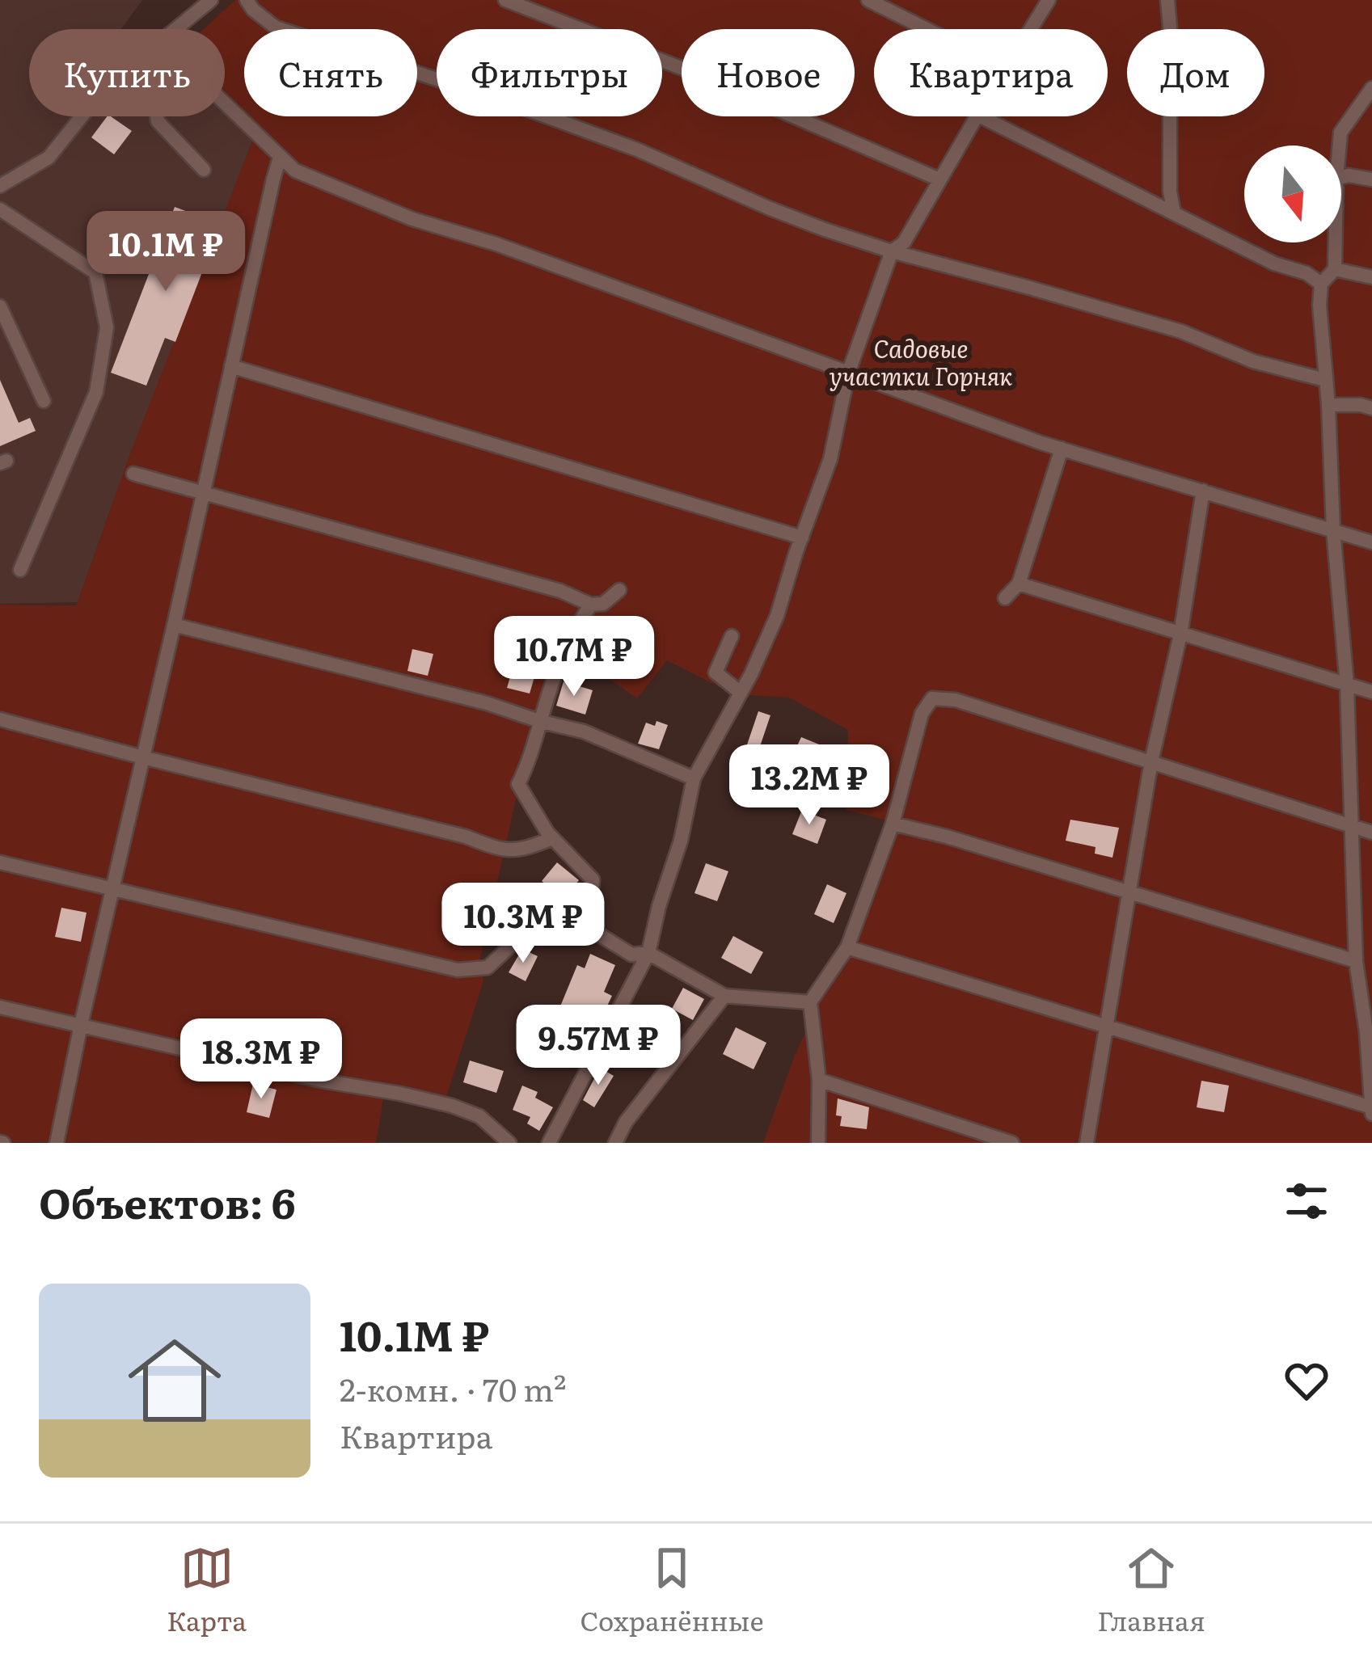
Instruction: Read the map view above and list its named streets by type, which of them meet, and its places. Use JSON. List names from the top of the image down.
{
  "parks": ["Садовые участки Горняк"],
  "north": "bottom",
  "page": {
    "chip": [
      "Купить",
      "Снять",
      "Фильтры",
      "Новое",
      "Квартира",
      "Дом"
    ],
    "price": [
      "10.1M ₽",
      "10.7M ₽",
      "13.2M ₽",
      "10.3M ₽",
      "9.57M ₽",
      "18.3M ₽"
    ],
    "heading": "Объектов: 6",
    "list": [
      {
        "name": "10.1M ₽",
        "note": "2-комн. · 70 m² · Квартира"
      }
    ],
    "tabs": ["Карта", "Сохранённые", "Главная"]
  }
}
